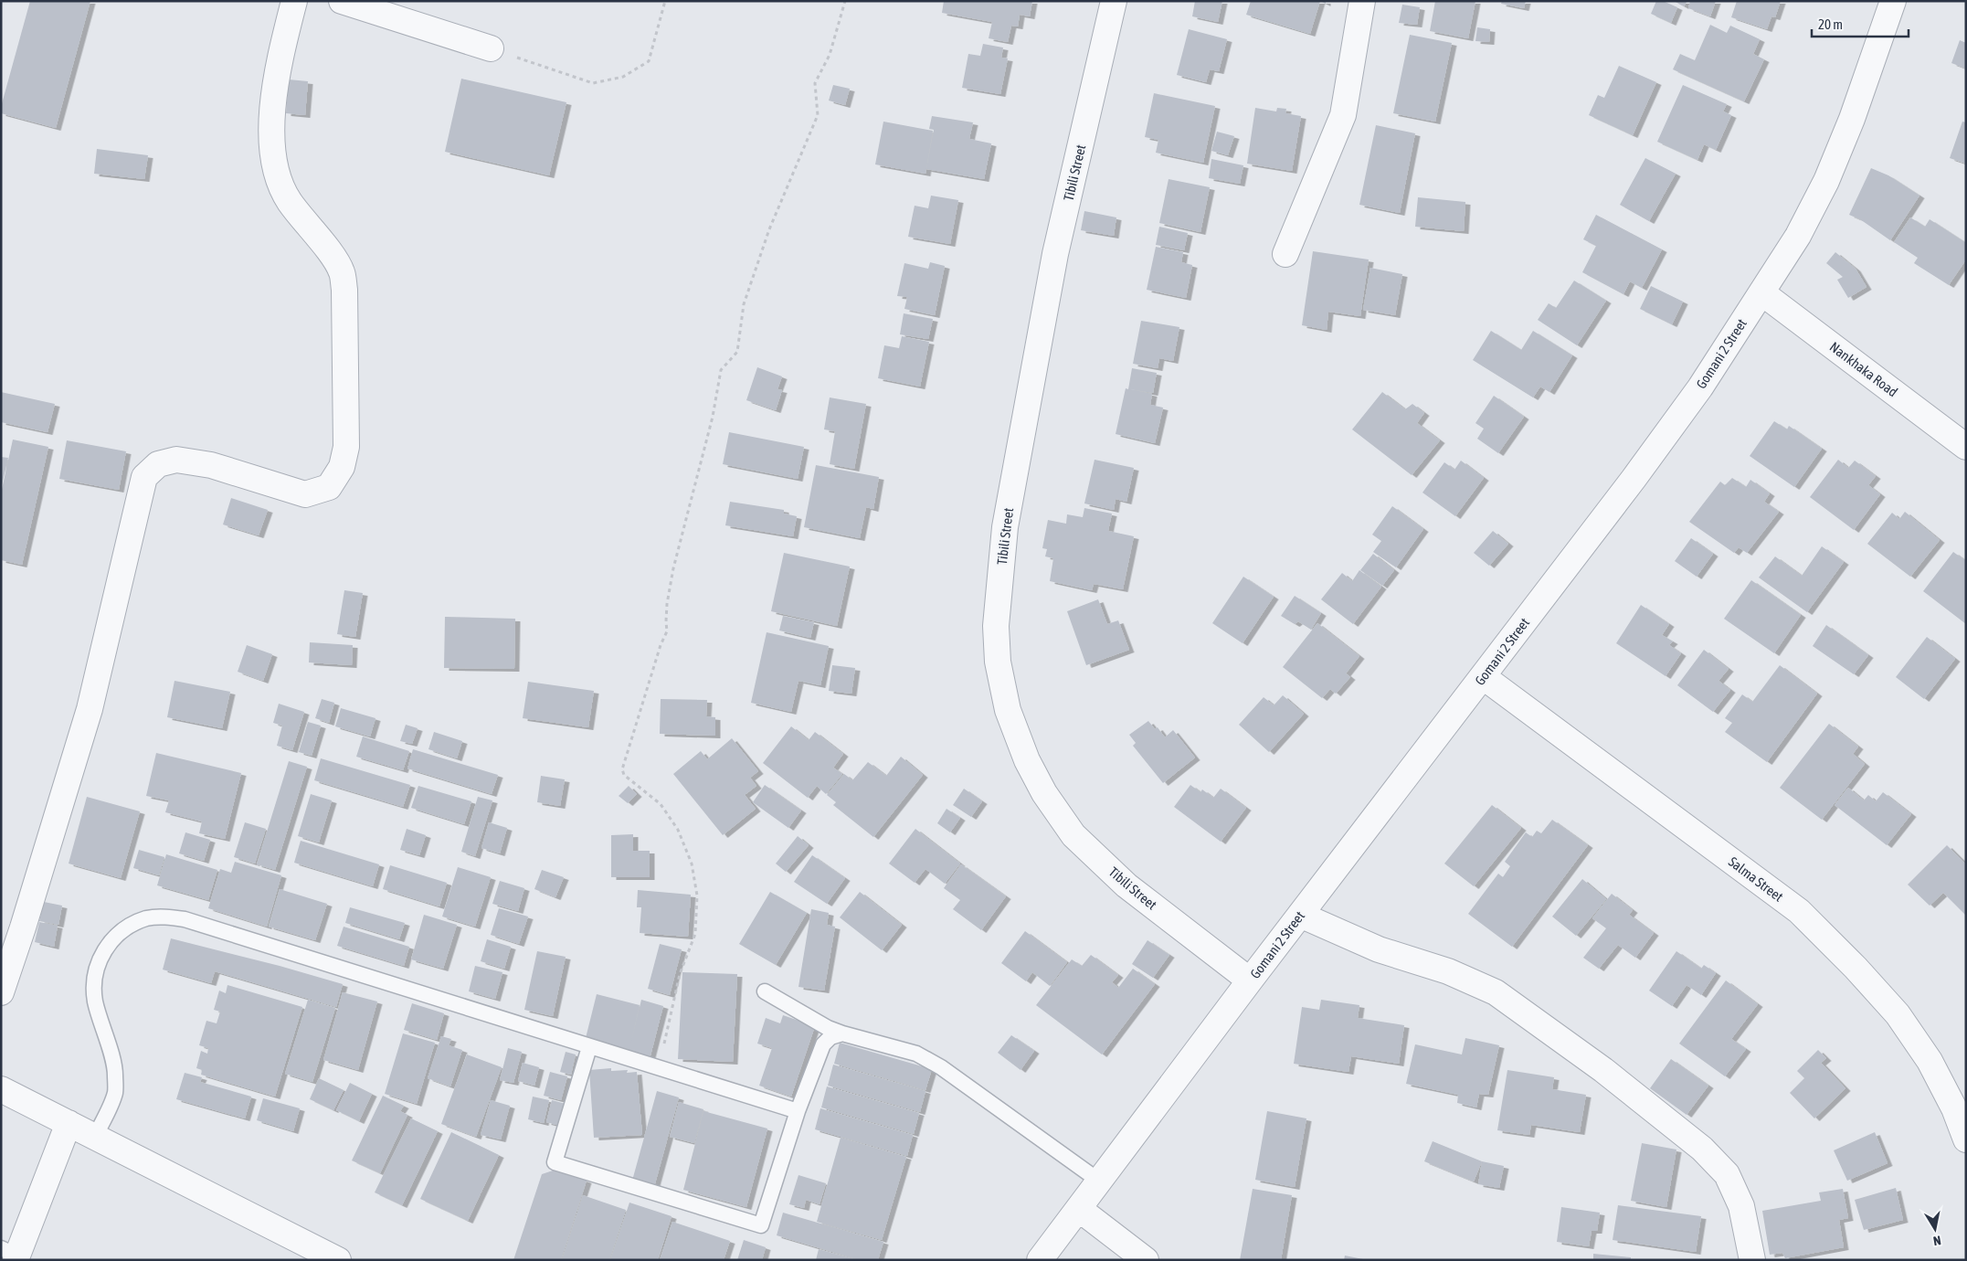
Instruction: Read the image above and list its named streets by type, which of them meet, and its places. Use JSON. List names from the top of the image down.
{
  "streets": {
    "street": [
      "Tibili Street",
      "Gomani 2 Street",
      "Nankhaka Road",
      "Salma Street"
    ]
  },
  "crossings": [
    ["Tibili Street", "Gomani 2 Street"],
    ["Gomani 2 Street", "Nankhaka Road"],
    ["Gomani 2 Street", "Salma Street"]
  ],
  "scale_bar": "20 m",
  "north": "bottom"
}
